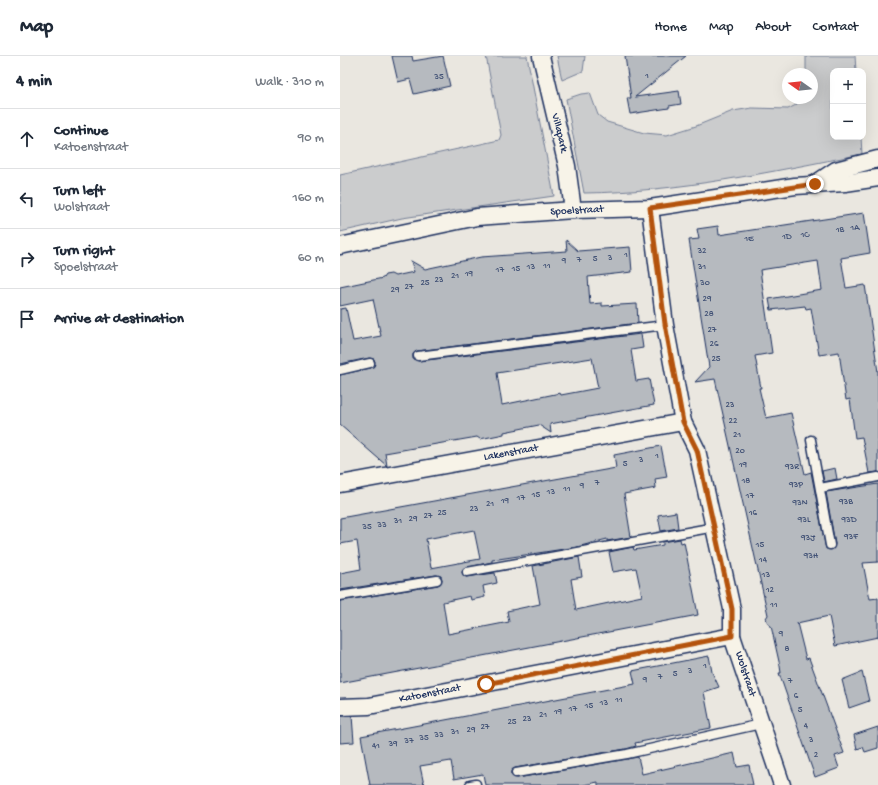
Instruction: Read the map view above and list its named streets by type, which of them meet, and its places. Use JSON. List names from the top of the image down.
{
  "streets": {
    "street": [
      "Villapark",
      "Spoelstraat",
      "Lakenstraat",
      "Wolstraat",
      "Katoenstraat"
    ]
  },
  "crossings": [
    ["Villapark", "Spoelstraat"],
    ["Spoelstraat", "Wolstraat"],
    ["Lakenstraat", "Wolstraat"],
    ["Wolstraat", "Katoenstraat"]
  ],
  "house_numbers": [
    "1",
    "35",
    "1A",
    "1B",
    "1C",
    "1D",
    "1E",
    "32",
    "1",
    "3",
    "5",
    "7",
    "9",
    "11",
    "13",
    "31",
    "15",
    "17",
    "19",
    "21",
    "23",
    "25",
    "30",
    "27",
    "29",
    "29",
    "28",
    "27",
    "26",
    "25",
    "23",
    "22",
    "21",
    "20",
    "1",
    "3",
    "5",
    "19",
    "93R",
    "18",
    "7",
    "93P",
    "9",
    "11",
    "13",
    "15",
    "17",
    "17",
    "19",
    "93B",
    "93N",
    "21",
    "23",
    "25",
    "16",
    "27",
    "29",
    "93L",
    "93D",
    "31",
    "33",
    "35",
    "93F",
    "93J",
    "15",
    "93H",
    "14",
    "13",
    "12",
    "11",
    "9",
    "8",
    "1",
    "3",
    "5",
    "7",
    "9",
    "7",
    "6",
    "11",
    "13",
    "15",
    "17",
    "5",
    "19",
    "21",
    "23",
    "25",
    "4",
    "27",
    "29",
    "31",
    "33",
    "35",
    "3",
    "37",
    "39",
    "41",
    "2"
  ],
  "north": "left",
  "page": {
    "header": "Map",
    "nav": [
      "Home",
      "Map",
      "About",
      "Contact"
    ],
    "heading": ["4 min", "Walk · 310 m"],
    "map_buttons": ["+", "−"],
    "list": [
      ["Continue", "Katoenstraat", "90 m"],
      ["Turn left", "Wolstraat", "160 m"],
      ["Turn right", "Spoelstraat", "60 m"],
      "Arrive at destination"
    ]
  }
}
